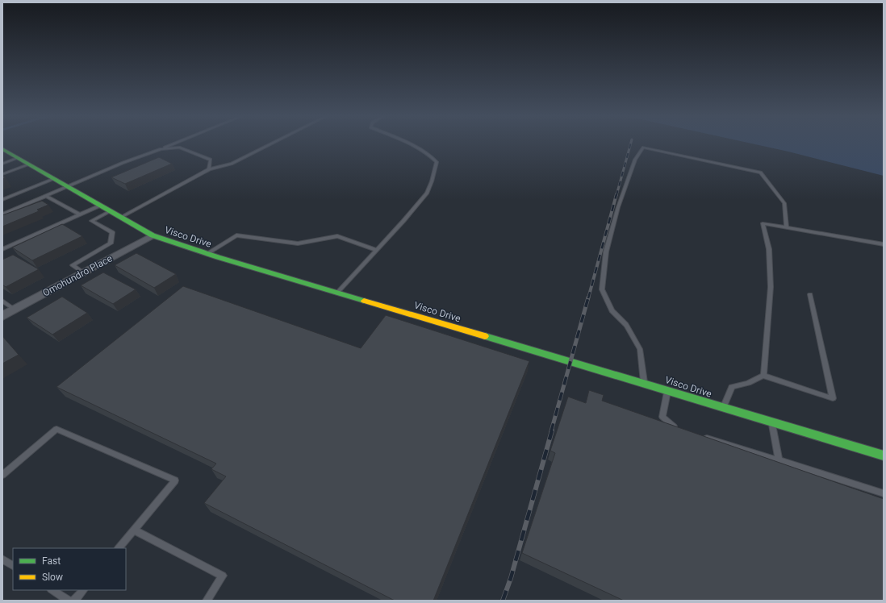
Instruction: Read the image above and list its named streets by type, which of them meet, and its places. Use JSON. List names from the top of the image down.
{
  "streets": {
    "street": ["Visco Drive", "Omohundro Place"]
  },
  "crossings": [
    ["Visco Drive", "Omohundro Place"]
  ],
  "legend": ["Fast", "Slow"]
}
